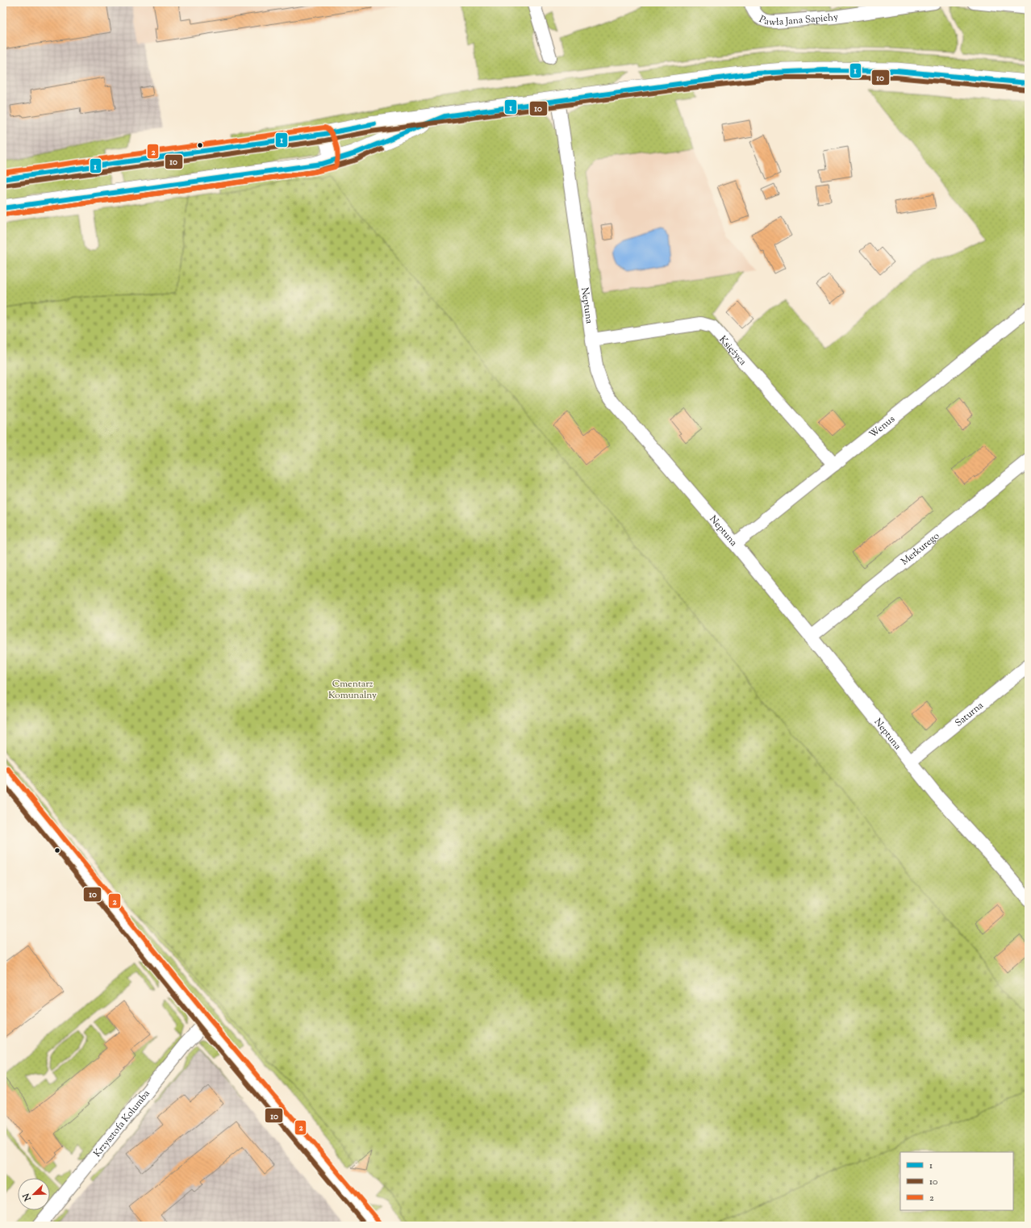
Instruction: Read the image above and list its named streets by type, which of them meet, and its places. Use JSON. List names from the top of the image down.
{
  "streets": {
    "street": [
      "Pawła Jana Sapiehy",
      "Neptuna",
      "Księżyca",
      "Wenus",
      "Merkurego",
      "Saturna",
      "Krzysztofa Kolumba"
    ]
  },
  "crossings": [
    ["Neptuna", "Księżyca"],
    ["Neptuna", "Wenus"],
    ["Neptuna", "Merkurego"],
    ["Neptuna", "Saturna"],
    ["Księżyca", "Wenus"]
  ],
  "parks": ["Cmentarz Komunalny"],
  "lines": ["transit line 1", "transit line 10", "transit line 2"],
  "legend": ["1", "10", "2"],
  "north": "bottom left"
}
